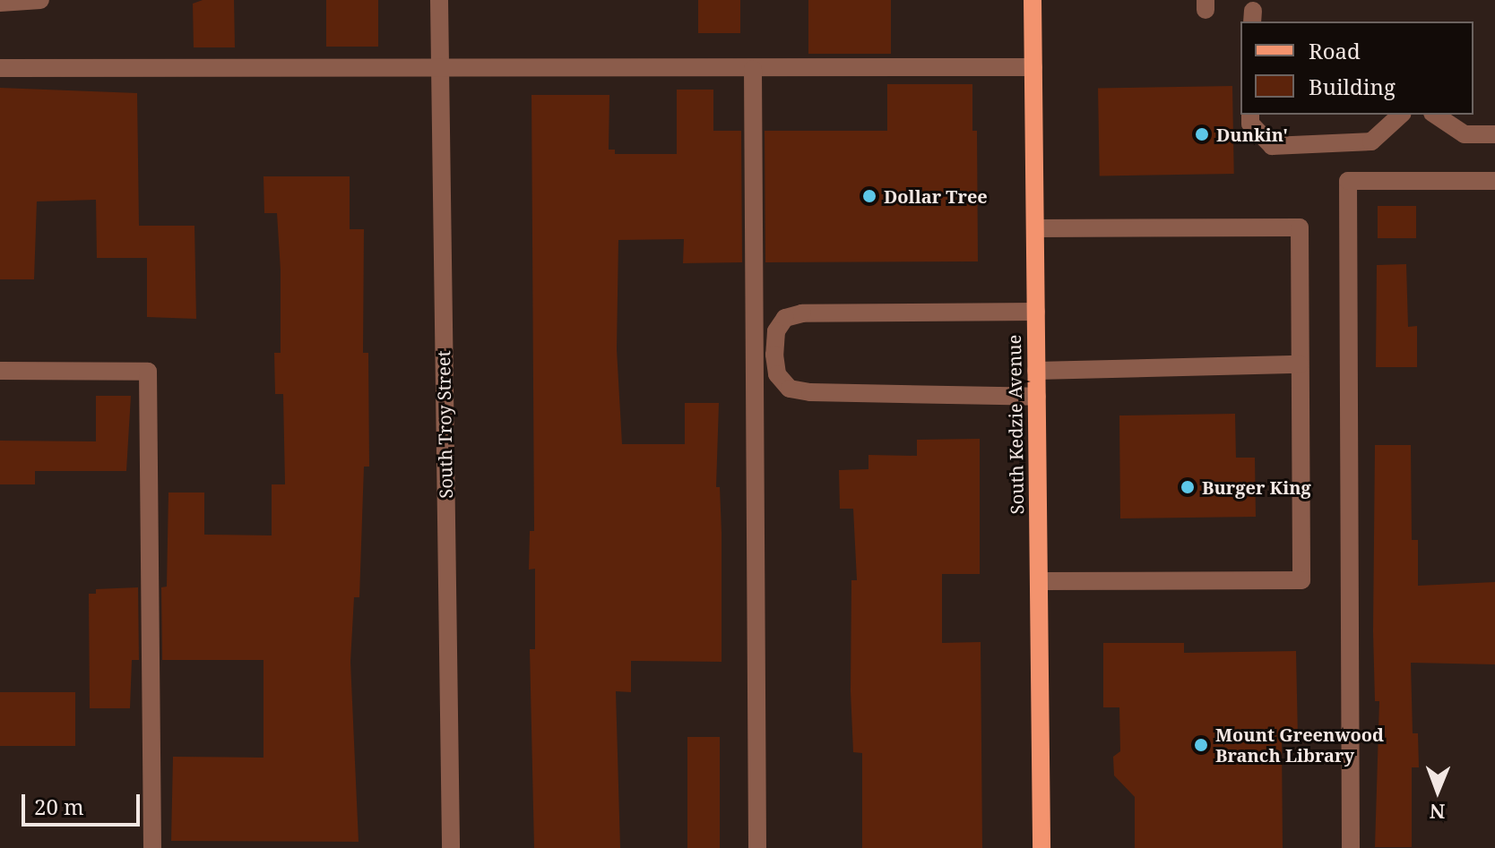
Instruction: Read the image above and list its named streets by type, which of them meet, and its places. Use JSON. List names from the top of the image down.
{
  "streets": {
    "main road": ["South Kedzie Avenue"],
    "street": ["South Troy Street"]
  },
  "places": [
    "Dunkin'",
    "Dollar Tree",
    "Burger King",
    "Mount Greenwood Branch Library"
  ],
  "legend": ["Road", "Building"],
  "scale_bar": "20 m",
  "north": "bottom"
}
